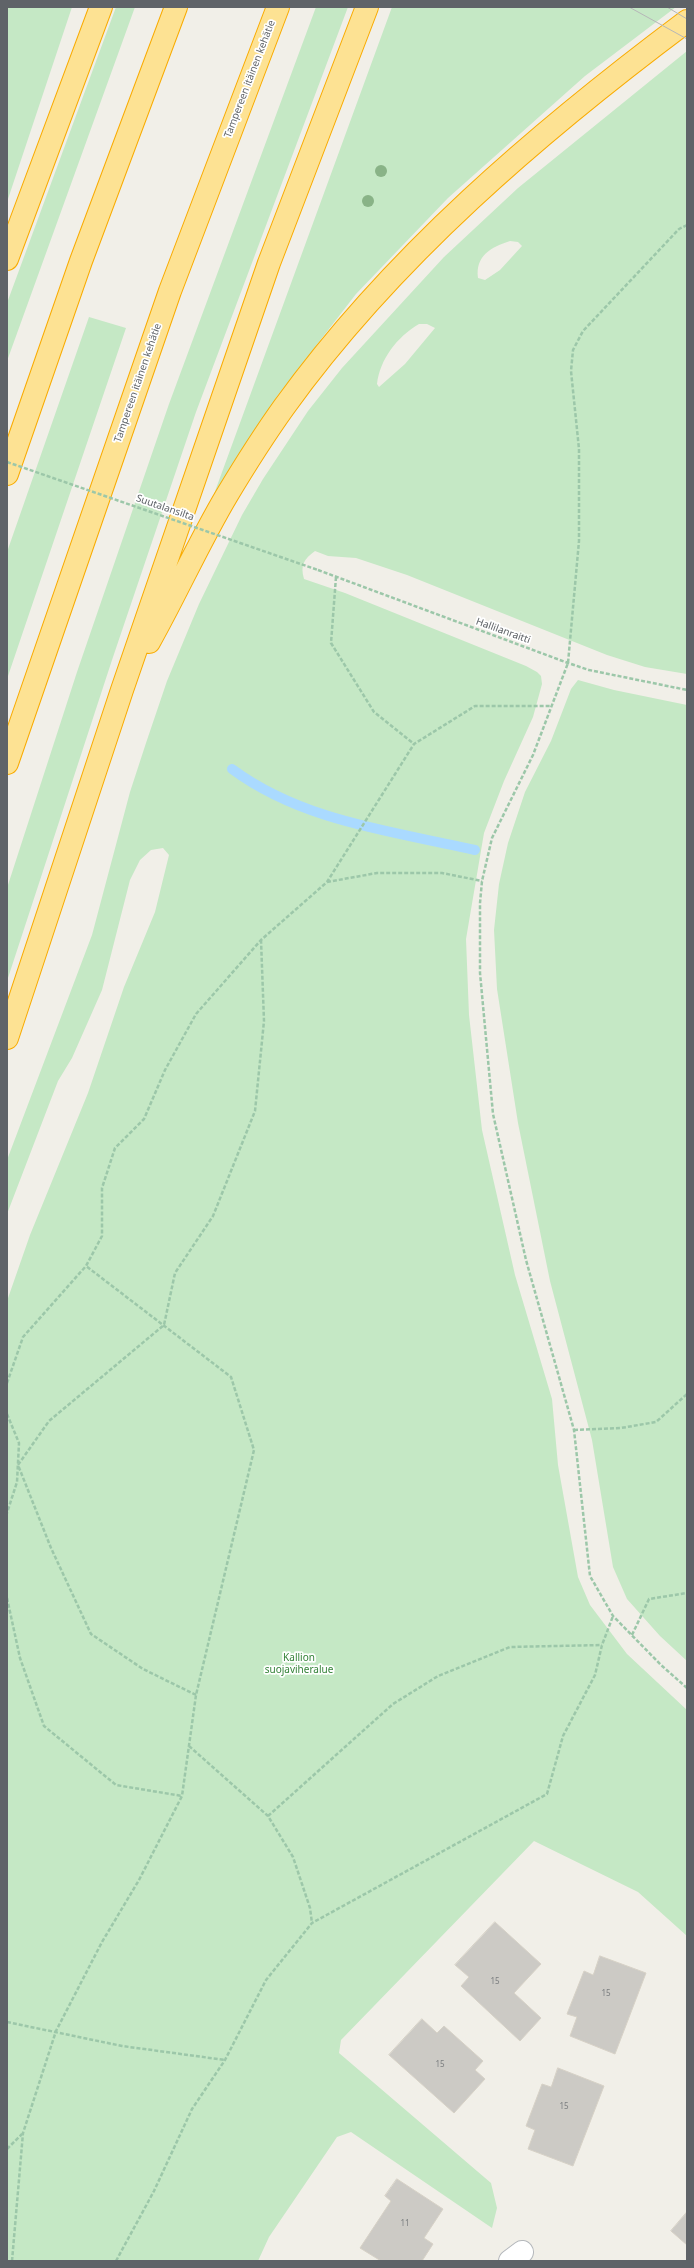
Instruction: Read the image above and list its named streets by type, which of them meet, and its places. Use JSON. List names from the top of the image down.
{
  "streets": {
    "highway": ["Tampereen itäinen kehätie"],
    "path": ["Suutalansilta", "Hallilanraitti"]
  },
  "crossings": [
    ["Suutalansilta", "Hallilanraitti"]
  ],
  "parks": ["Kallion suojaviheralue"],
  "house_numbers": [
    "15",
    "15",
    "15",
    "15",
    "11"
  ]
}
